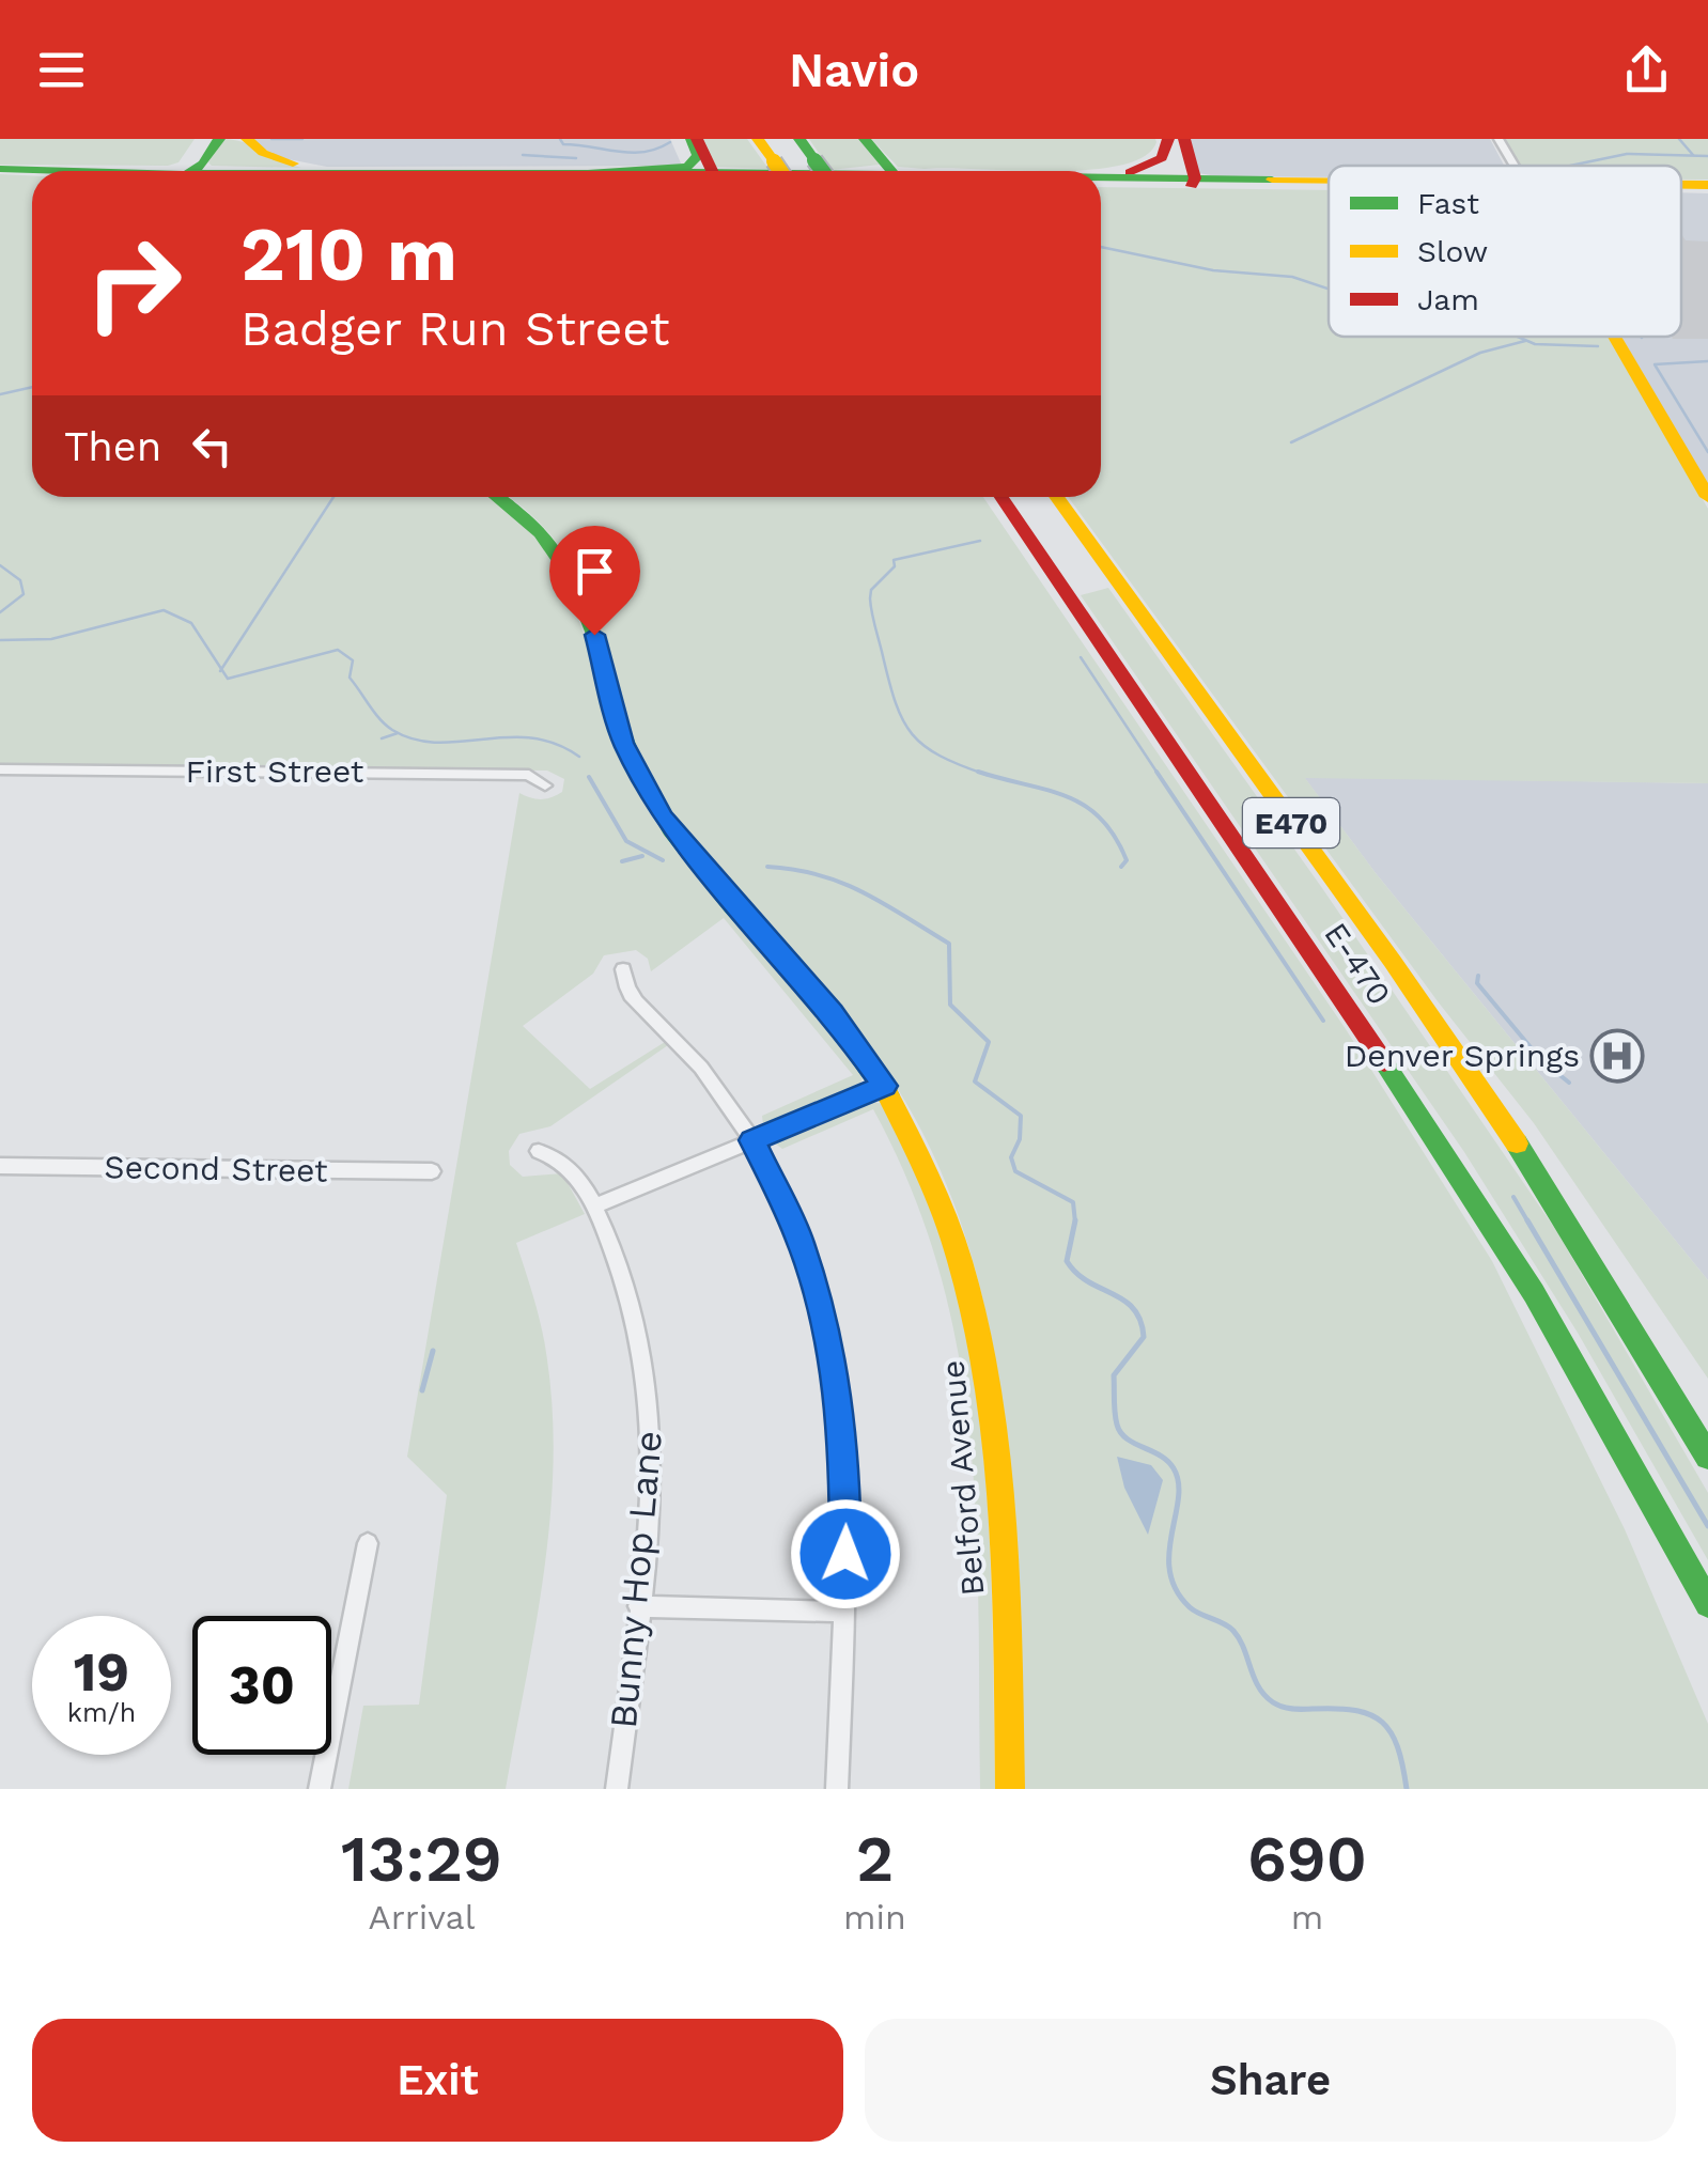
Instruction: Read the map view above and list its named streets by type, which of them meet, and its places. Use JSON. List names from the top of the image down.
{
  "streets": {
    "main road": ["E470", "E-470", "Belford Avenue"],
    "street": ["First Street", "Second Street", "Bunny Hop Lane"]
  },
  "places": {
    "hospital": ["Denver Springs"]
  },
  "legend": ["Fast", "Slow", "Jam"],
  "page": {
    "header": "Navio",
    "turn": ["210 m", "Badger Run Street"],
    "then": "Then",
    "speed": "19 km/h",
    "limit": "30",
    "eta": [
      "13:29",
      "Arrival",
      "2",
      "min",
      "690",
      "m"
    ],
    "buttons": ["Exit", "Share"]
  }
}
